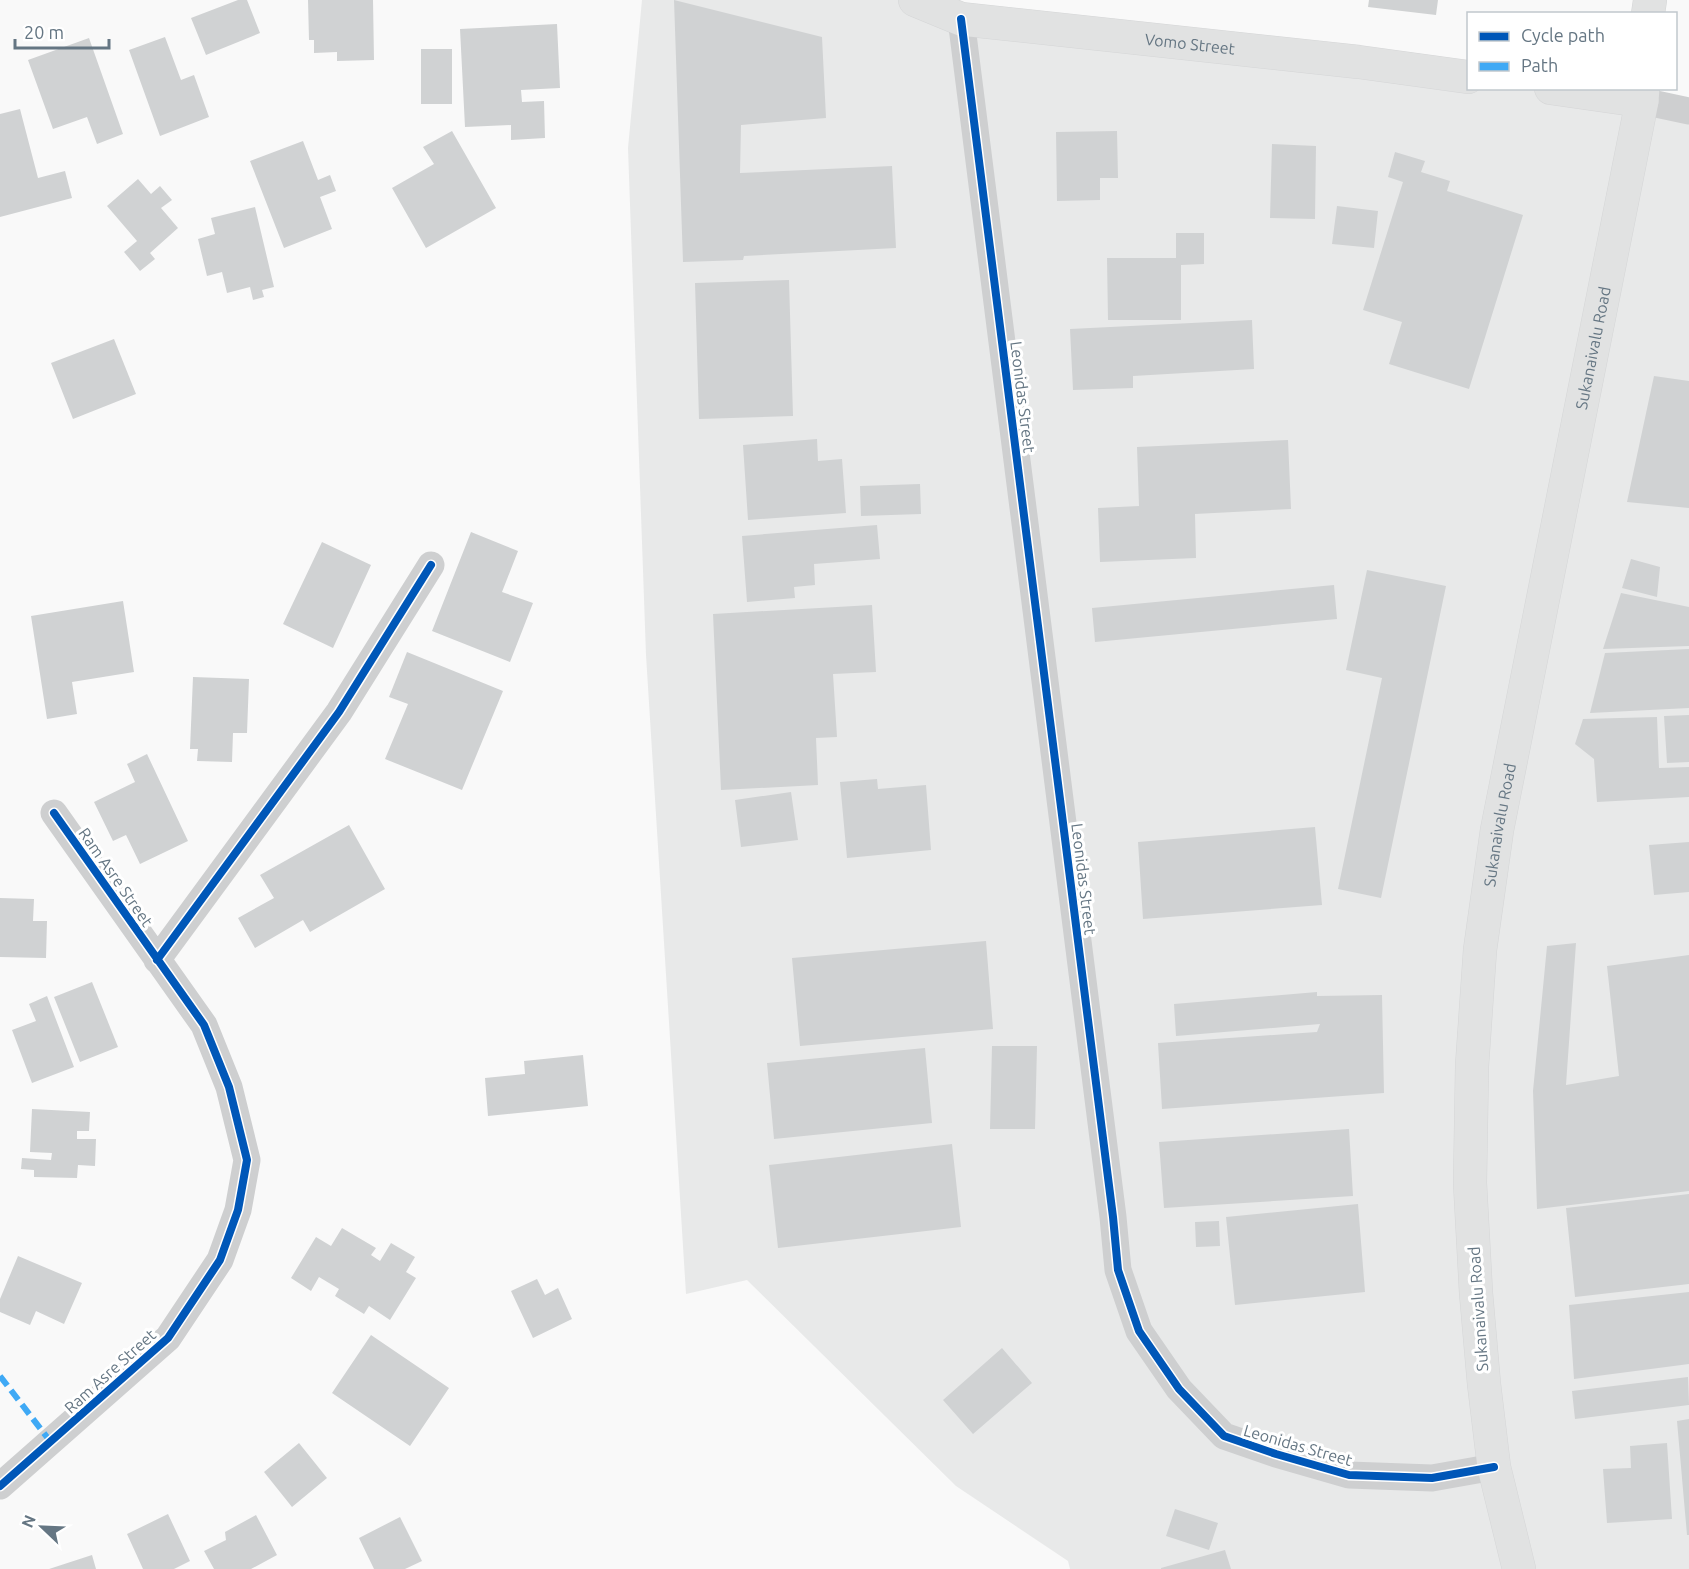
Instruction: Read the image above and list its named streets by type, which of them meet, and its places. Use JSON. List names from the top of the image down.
{
  "streets": {
    "main road": ["Vomo Street", "Sukanaivalu Road"],
    "street": ["Leonidas Street", "Ram Asre Street"]
  },
  "crossings": [
    ["Vomo Street", "Leonidas Street"],
    ["Sukanaivalu Road", "Leonidas Street"]
  ],
  "legend": ["Cycle path", "Path"],
  "scale_bar": "20 m",
  "north": "top left"
}
